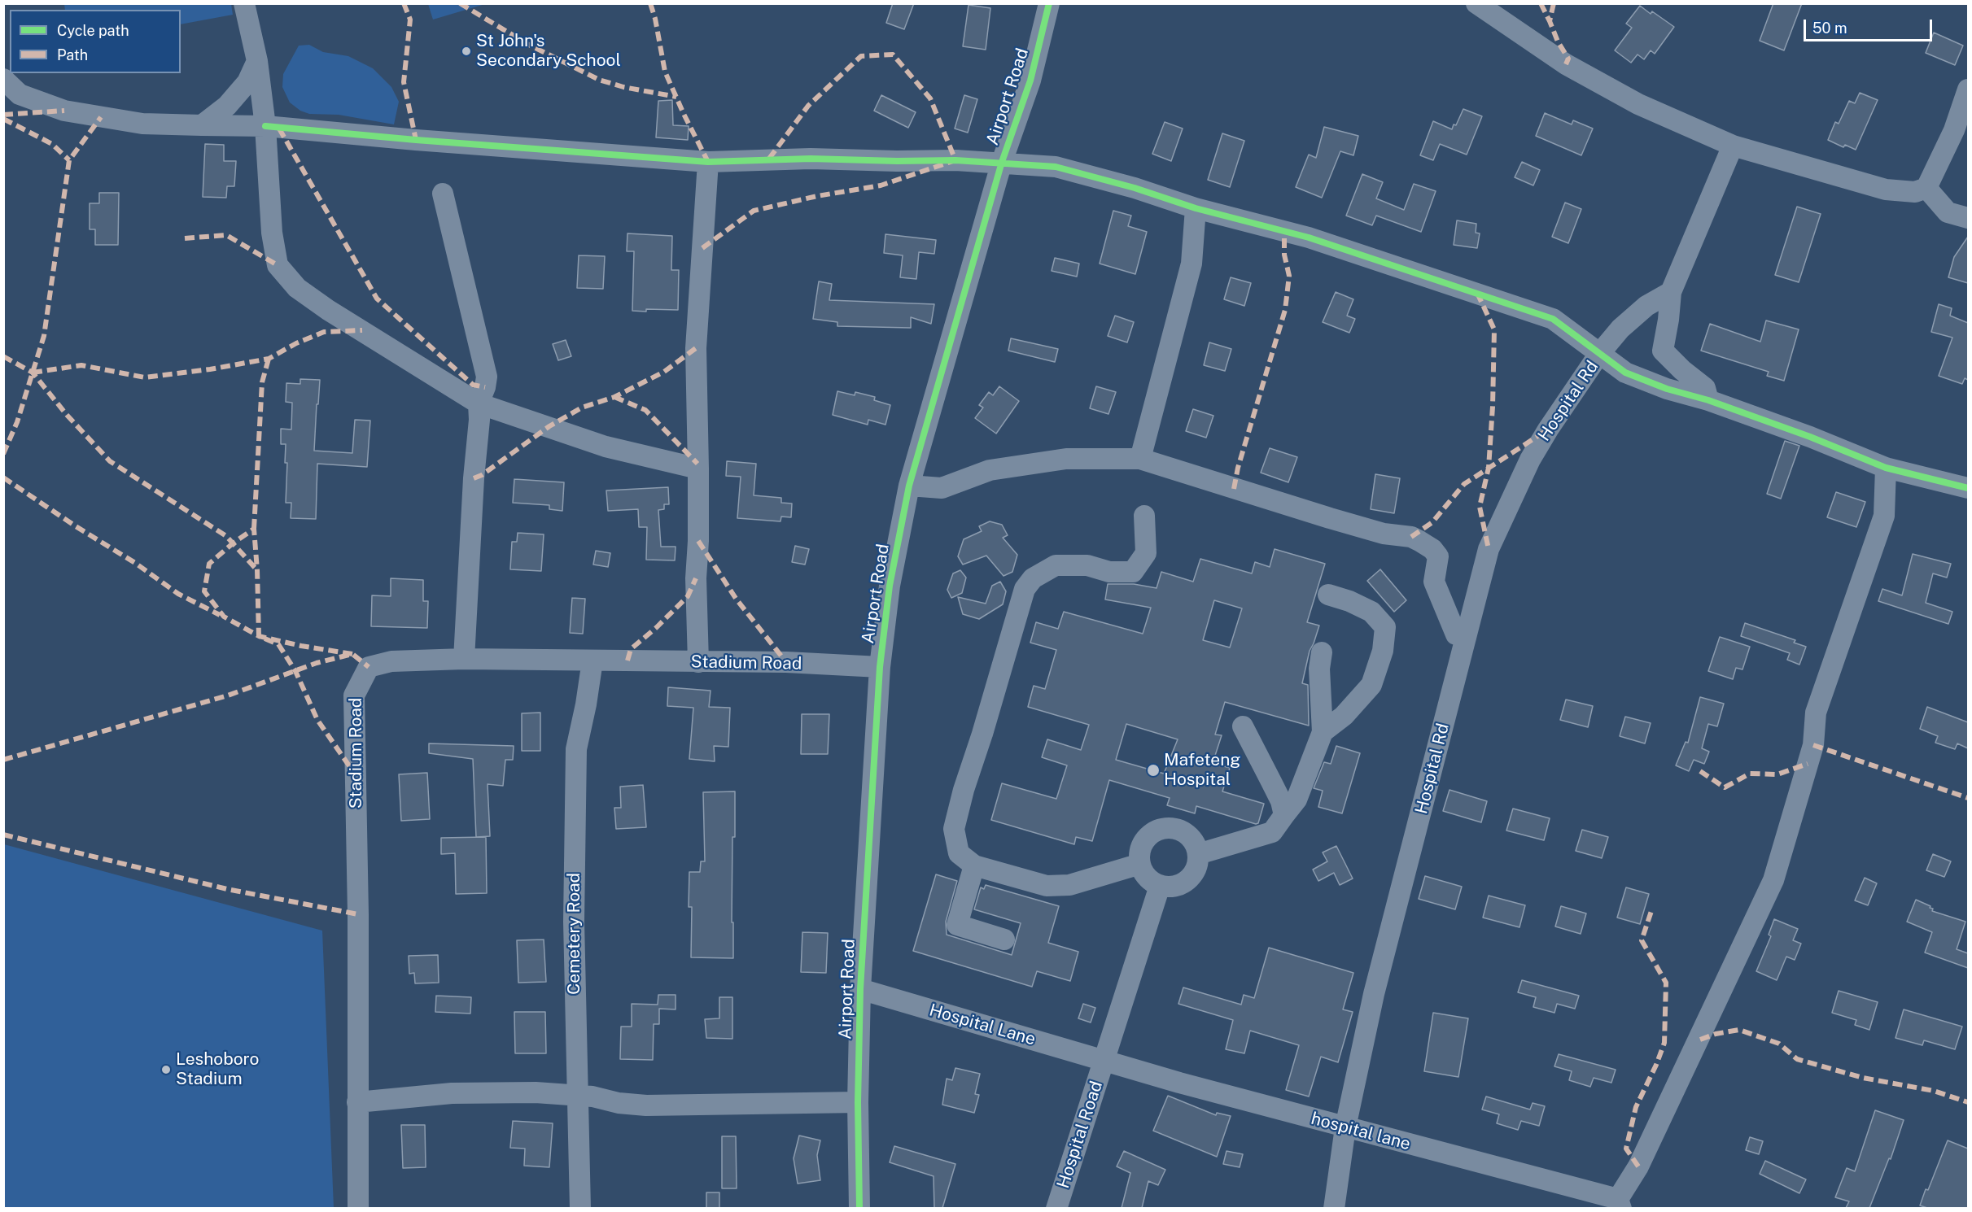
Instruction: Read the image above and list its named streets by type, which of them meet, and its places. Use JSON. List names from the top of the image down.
{
  "streets": {
    "street": [
      "Airport Road",
      "Hospital Rd",
      "Stadium Road",
      "Cemetery Road",
      "Hospital Lane",
      "hospital lane",
      "Hospital Road"
    ]
  },
  "crossings": [
    ["Airport Road", "Stadium Road"],
    ["Airport Road", "Hospital Lane"],
    ["Hospital Rd", "hospital lane"],
    ["Stadium Road", "Cemetery Road"],
    ["Hospital Lane", "hospital lane"],
    ["Hospital Lane", "Hospital Road"],
    ["hospital lane", "Hospital Road"]
  ],
  "places": ["St John's Secondary School", "Mafeteng Hospital", "Leshoboro Stadium"],
  "legend": ["Cycle path", "Path"],
  "scale_bar": "50 m"
}
